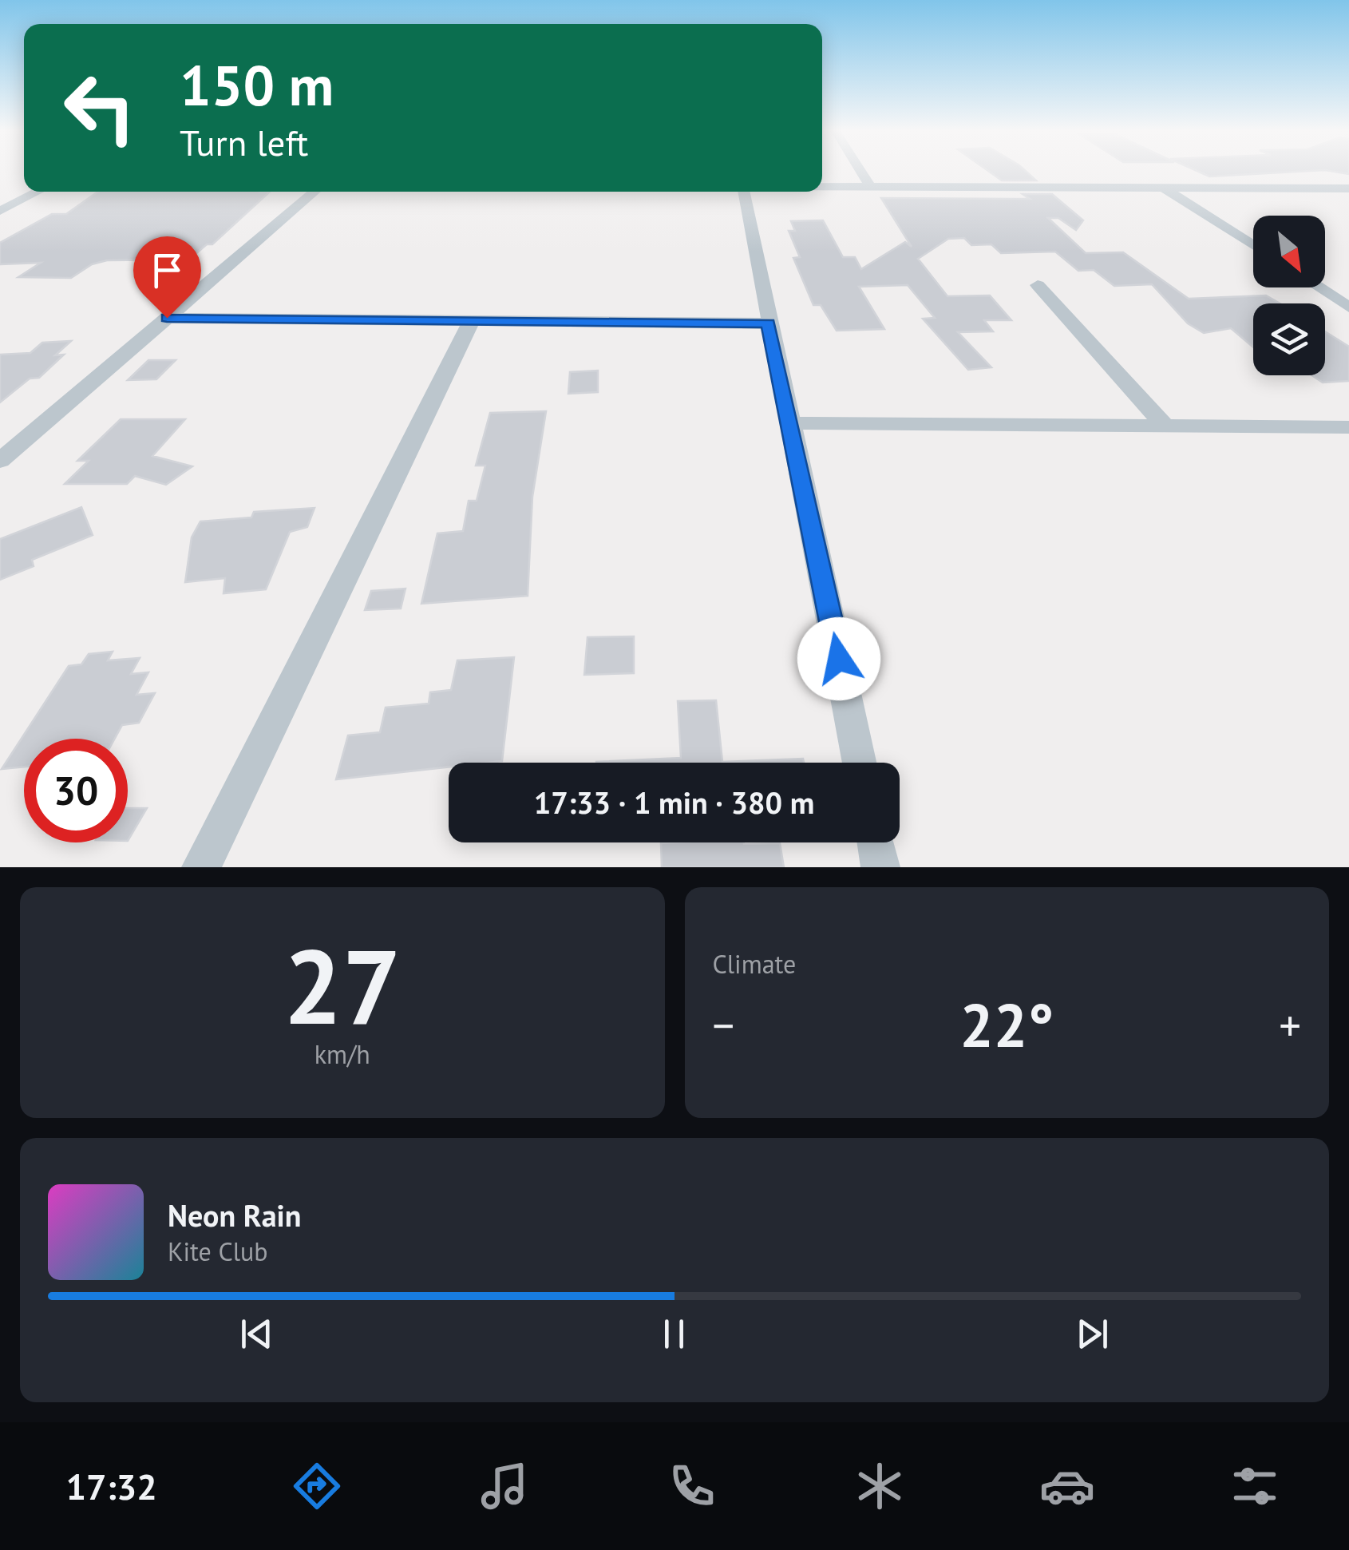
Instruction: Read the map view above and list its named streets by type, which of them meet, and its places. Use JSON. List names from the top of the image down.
{
  "north": "bottom right",
  "page": {
    "turn": ["150 m", "Turn left"],
    "limit": "30",
    "trip": "17:33 · 1 min · 380 m",
    "tile": [
      ["27", "km/h"],
      "Climate"
    ],
    "heat": ["−", "22°", "+"],
    "song": ["Neon Rain", "Kite Club"],
    "tabs": "17:32"
  }
}
